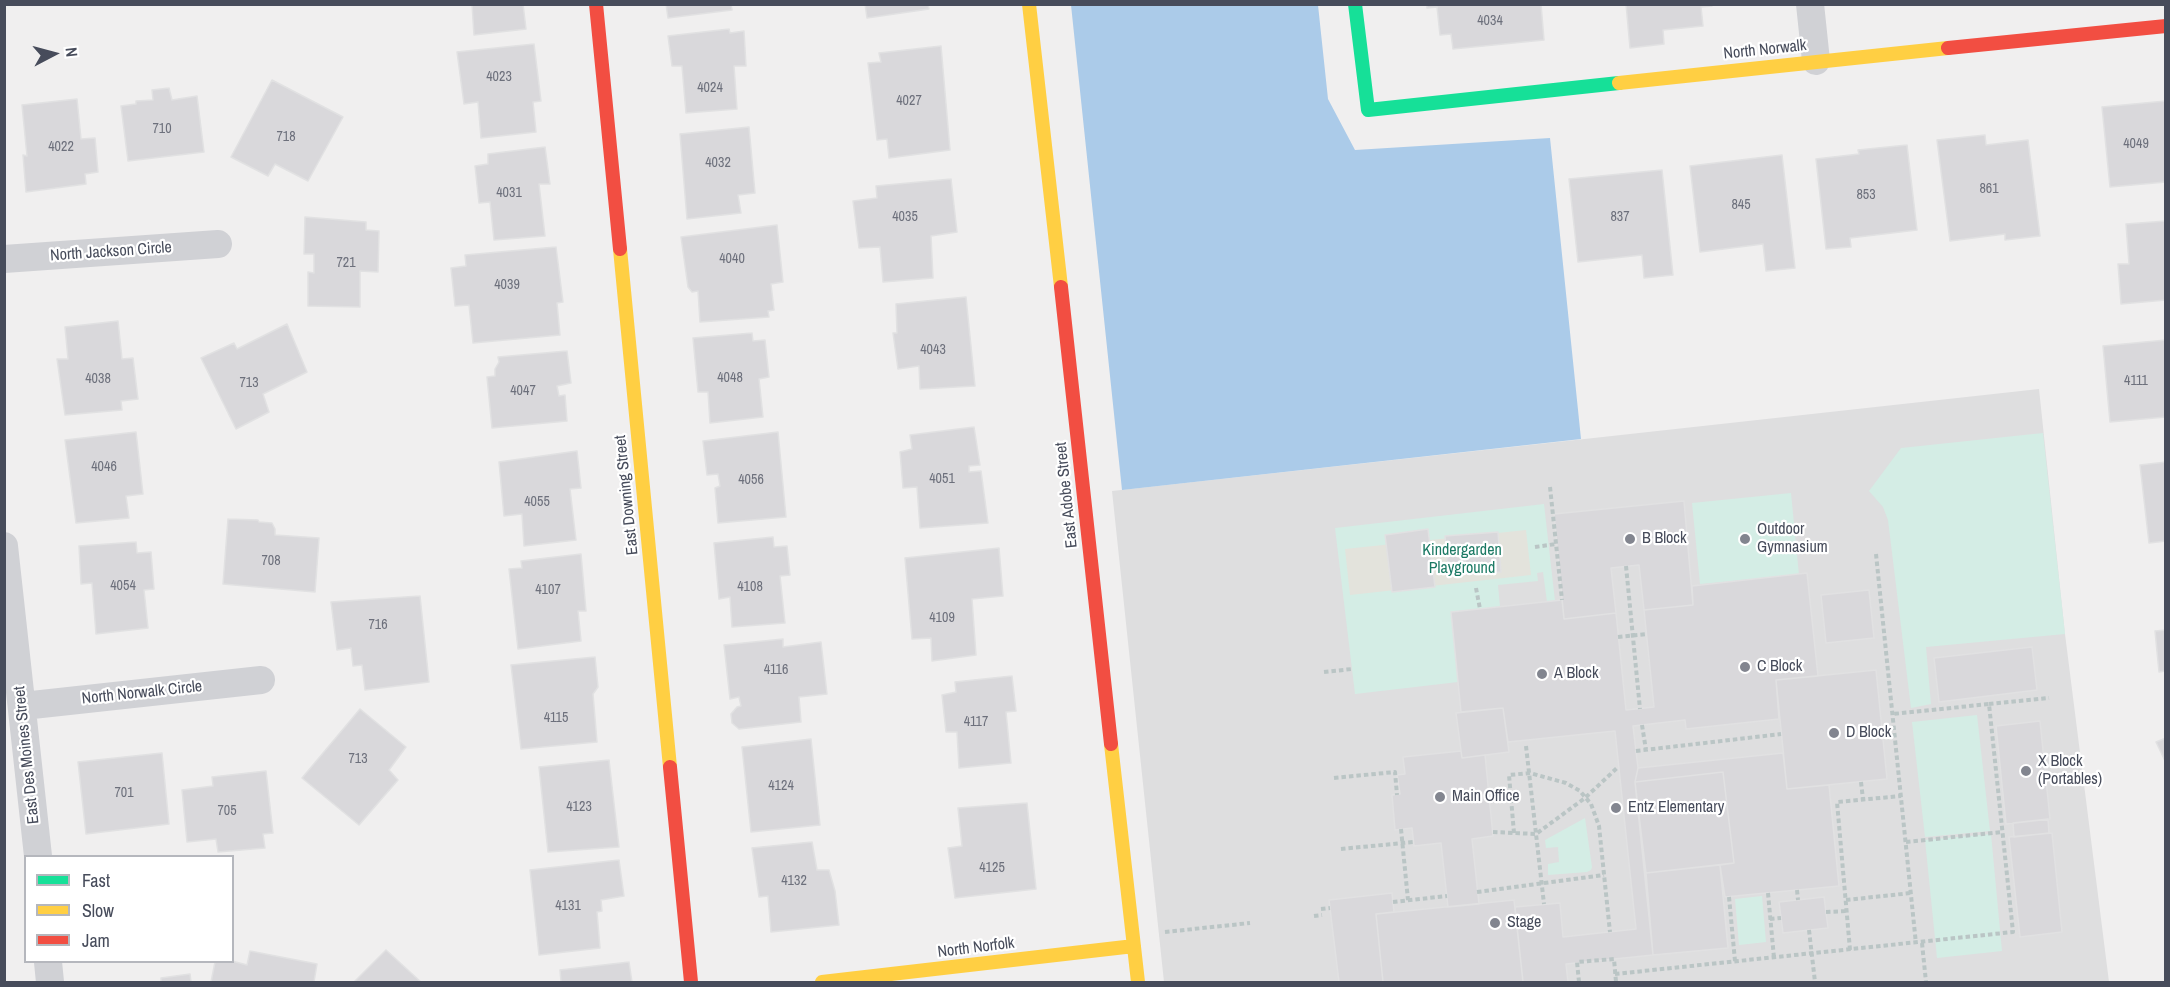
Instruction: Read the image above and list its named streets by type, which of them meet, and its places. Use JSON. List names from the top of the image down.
{
  "streets": {
    "street": [
      "North Norwalk",
      "North Jackson Circle",
      "East Downing Street",
      "East Adobe Street",
      "North Norwalk Circle",
      "East Des Moines Street",
      "North Norfolk"
    ]
  },
  "crossings": [
    ["East Adobe Street", "North Norfolk"],
    ["North Norwalk Circle", "East Des Moines Street"]
  ],
  "parks": ["Kindergarden Playground"],
  "places": [
    "B Block",
    "Outdoor Gymnasium",
    "C Block",
    "A Block",
    "D Block",
    "X Block (Portables)",
    "Main Office",
    "Entz Elementary",
    "Stage"
  ],
  "house_numbers": [
    "4034",
    "4023",
    "4024",
    "4027",
    "710",
    "718",
    "4049",
    "4022",
    "4032",
    "861",
    "4031",
    "853",
    "845",
    "4035",
    "837",
    "4040",
    "721",
    "4039",
    "4043",
    "4048",
    "4038",
    "4111",
    "713",
    "4047",
    "4046",
    "4051",
    "4056",
    "4055",
    "708",
    "4054",
    "4108",
    "4107",
    "4109",
    "716",
    "4116",
    "4115",
    "4117",
    "713",
    "4124",
    "701",
    "4123",
    "705",
    "4125",
    "4132",
    "4131"
  ],
  "legend": ["Fast", "Slow", "Jam"],
  "north": "right"
}
